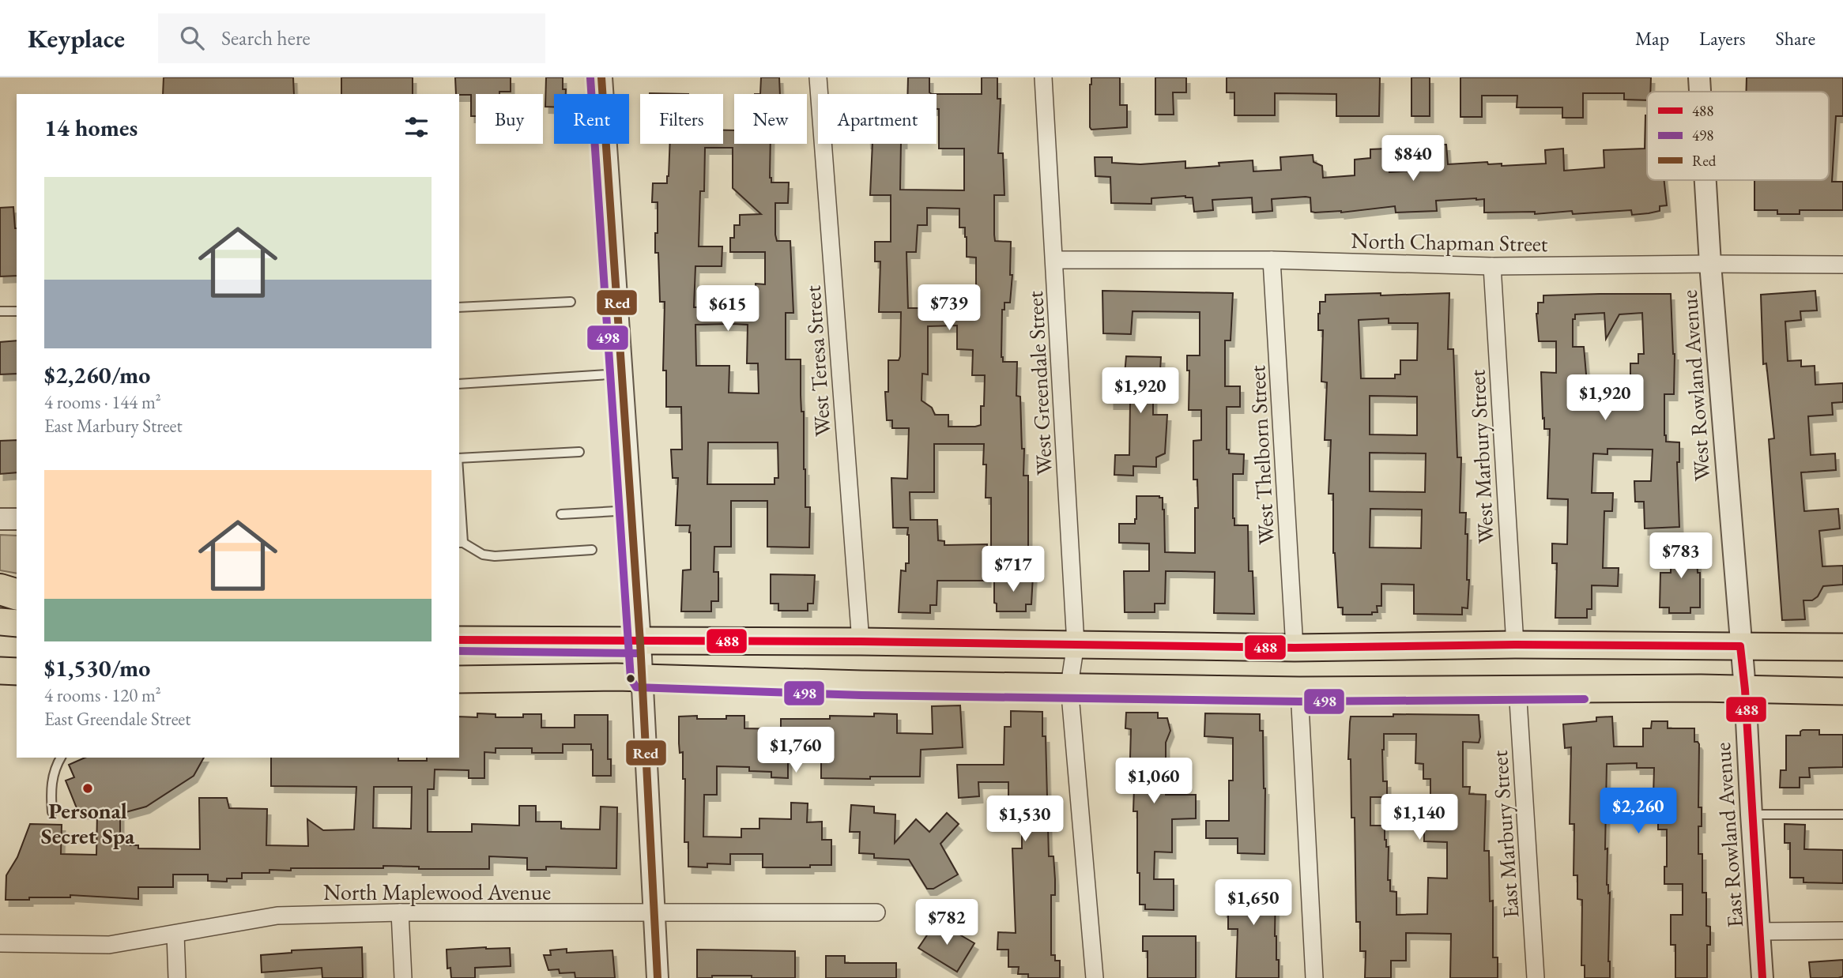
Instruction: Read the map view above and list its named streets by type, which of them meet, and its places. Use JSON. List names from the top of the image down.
{
  "streets": {
    "street": [
      "North Chapman Street",
      "West Teresa Street",
      "West Greendale Street",
      "West Rowland Avenue",
      "West Thelborn Street",
      "West Marbury Street",
      "East Marbury Street",
      "East Rowland Avenue",
      "North Maplewood Avenue"
    ]
  },
  "crossings": [
    ["North Chapman Street", "West Greendale Street"],
    ["North Chapman Street", "West Rowland Avenue"],
    ["North Chapman Street", "West Thelborn Street"],
    ["North Chapman Street", "West Marbury Street"],
    ["West Rowland Avenue", "East Rowland Avenue"]
  ],
  "places": ["Personal Secret Spa"],
  "lines": ["transit line Red", "transit line 498", "transit line 488"],
  "legend": ["488", "498", "Red"],
  "page": {
    "header": "Keyplace",
    "search": "Search here",
    "nav": ["Map", "Layers", "Share"],
    "chip": [
      "Buy",
      "Rent",
      "Filters",
      "New",
      "Apartment"
    ],
    "heading": "14 homes",
    "price": [
      "$840",
      "$739",
      "$615",
      "$1,920",
      "$1,920",
      "$783",
      "$717",
      "$1,760",
      "$1,060",
      "$2,260",
      "$1,140",
      "$1,530",
      "$1,650",
      "$782"
    ],
    "list": [
      {
        "name": "$2,260/mo",
        "note": "4 rooms · 144 m² · East Marbury Street"
      },
      {
        "name": "$1,530/mo",
        "note": "4 rooms · 120 m² · East Greendale Street"
      }
    ]
  }
}
